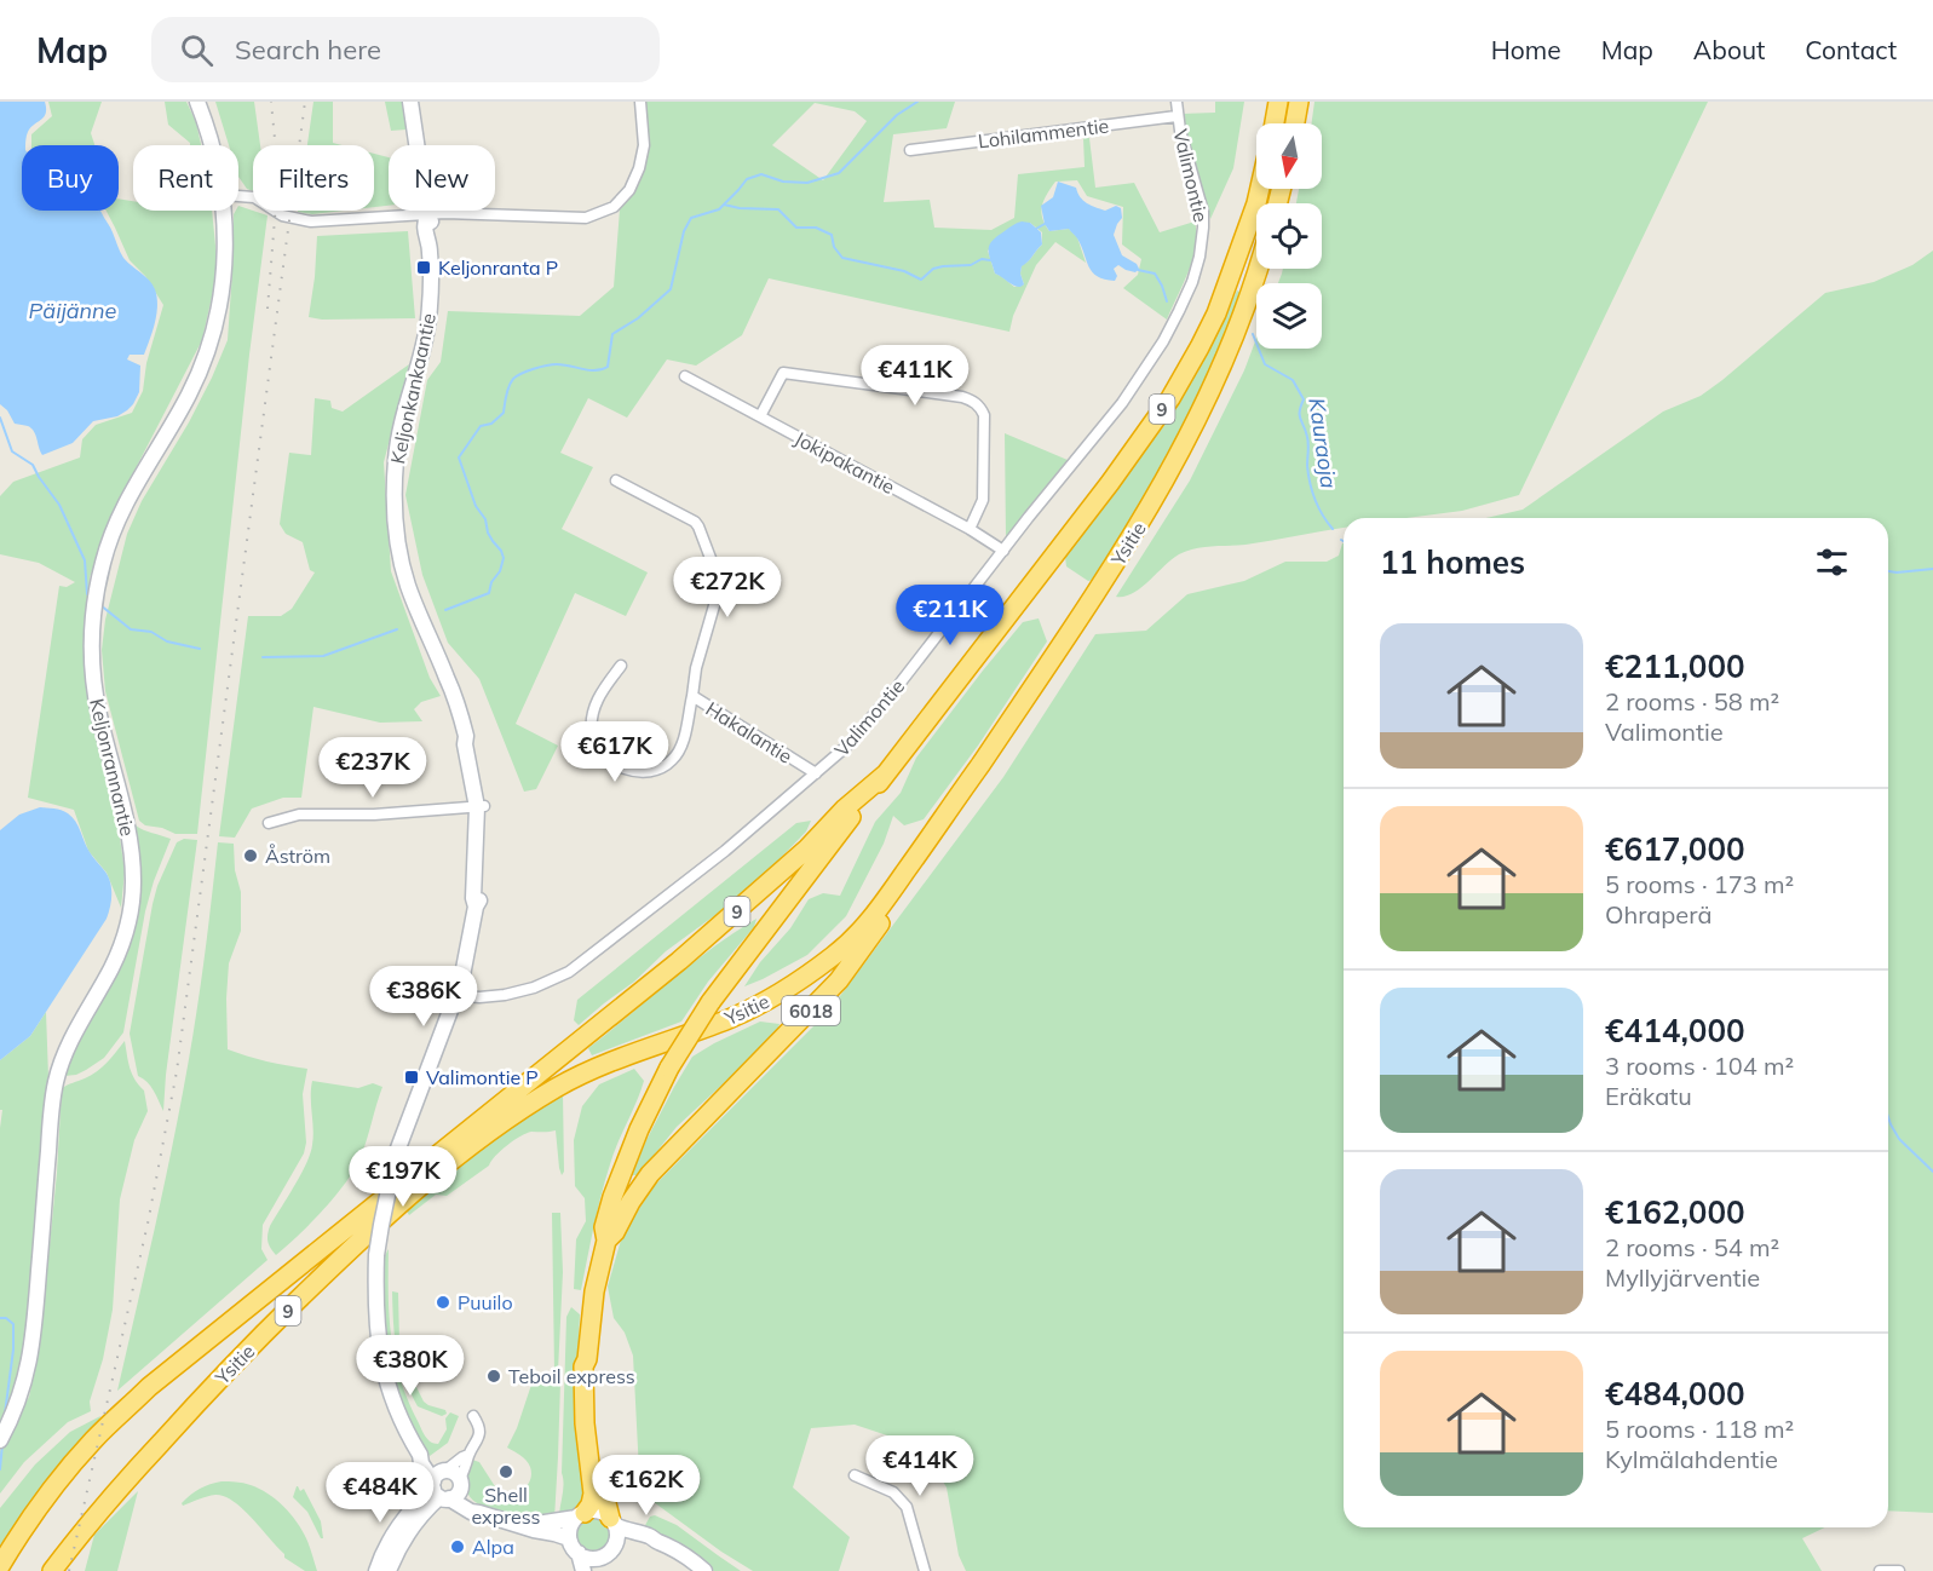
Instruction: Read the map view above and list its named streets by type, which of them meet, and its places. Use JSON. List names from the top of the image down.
{
  "streets": {
    "highway": ["9", "Ysitie", "6018"],
    "main road": ["Keljonkankaantie", "Keljonrannantie"],
    "street": [
      "Lohilammentie",
      "Valimontie",
      "Jokipakantie",
      "Hakalantie"
    ]
  },
  "crossings": [
    ["Lohilammentie", "Valimontie"],
    ["Valimontie", "Keljonkankaantie"],
    ["Valimontie", "Jokipakantie"],
    ["Valimontie", "Hakalantie"],
    ["Keljonkankaantie", "6018"],
    ["9", "6018"],
    ["Ysitie", "6018"]
  ],
  "water": ["Päijänne", "Kauraoja"],
  "places": {
    "transit": ["Keljonranta P", "Valimontie P"],
    "other": [
      "Åström",
      "Puuilo",
      "Teboil express",
      "Shell express",
      "Alpa"
    ]
  },
  "north": "bottom",
  "page": {
    "header": "Map",
    "search": "Search here",
    "nav": [
      "Home",
      "Map",
      "About",
      "Contact"
    ],
    "chip": [
      "Buy",
      "Rent",
      "Filters",
      "New"
    ],
    "price": [
      "€411K",
      "€272K",
      "€211K",
      "€617K",
      "€237K",
      "€386K",
      "€197K",
      "€380K",
      "€414K",
      "€162K",
      "€484K"
    ],
    "heading": "11 homes",
    "list": [
      {
        "name": "€211,000",
        "note": "2 rooms · 58 m² · Valimontie"
      },
      {
        "name": "€617,000",
        "note": "5 rooms · 173 m² · Ohraperä"
      },
      {
        "name": "€414,000",
        "note": "3 rooms · 104 m² · Eräkatu"
      },
      {
        "name": "€162,000",
        "note": "2 rooms · 54 m² · Myllyjärventie"
      },
      {
        "name": "€484,000",
        "note": "5 rooms · 118 m² · Kylmälahdentie"
      }
    ]
  }
}
